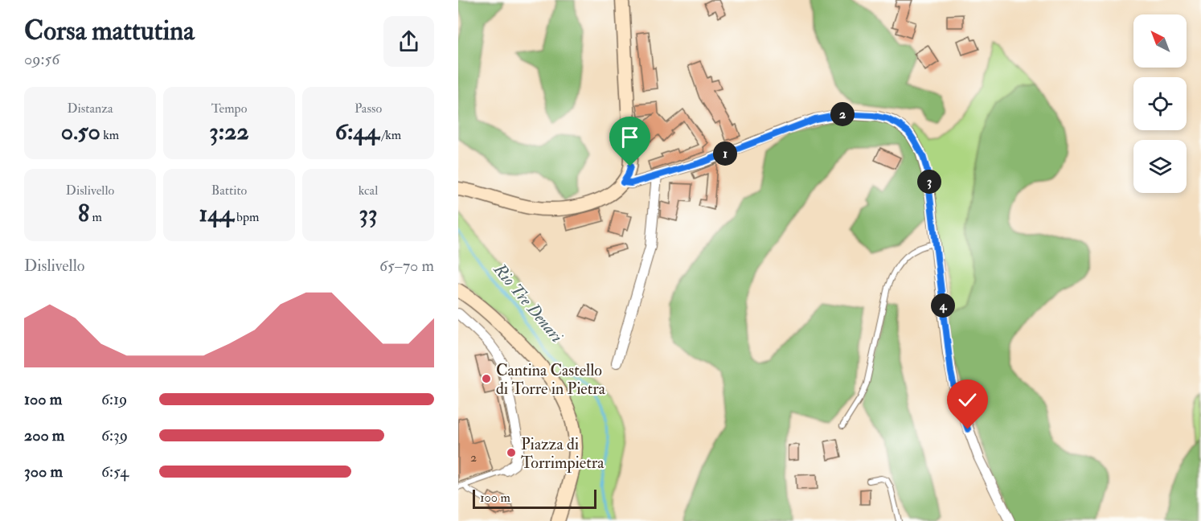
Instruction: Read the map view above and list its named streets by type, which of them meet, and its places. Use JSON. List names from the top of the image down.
{
  "water": ["Rio Tre Denari"],
  "places": ["Cantina Castello di Torre in Pietra", "Piazza di Torrimpietra"],
  "house_numbers": ["2"],
  "scale_bar": "100 m",
  "north": "top left",
  "page": {
    "heading": ["Corsa mattutina", "09:56"],
    "stats": [
      ["Distanza", "0.50 km"],
      ["Tempo", "3:22"],
      ["Passo", "6:44 /km"],
      ["Dislivello", "8 m"],
      ["Battito", "144 bpm"],
      ["kcal", "33"]
    ],
    "pins": [
      "2",
      "1",
      "3",
      "4"
    ],
    "chart": ["Dislivello", "65–70 m"],
    "list": [
      {
        "name": "100 m",
        "note": "6:19"
      },
      {
        "name": "200 m",
        "note": "6:39"
      },
      {
        "name": "300 m",
        "note": "6:54"
      }
    ],
    "scale": "100 m"
  }
}
